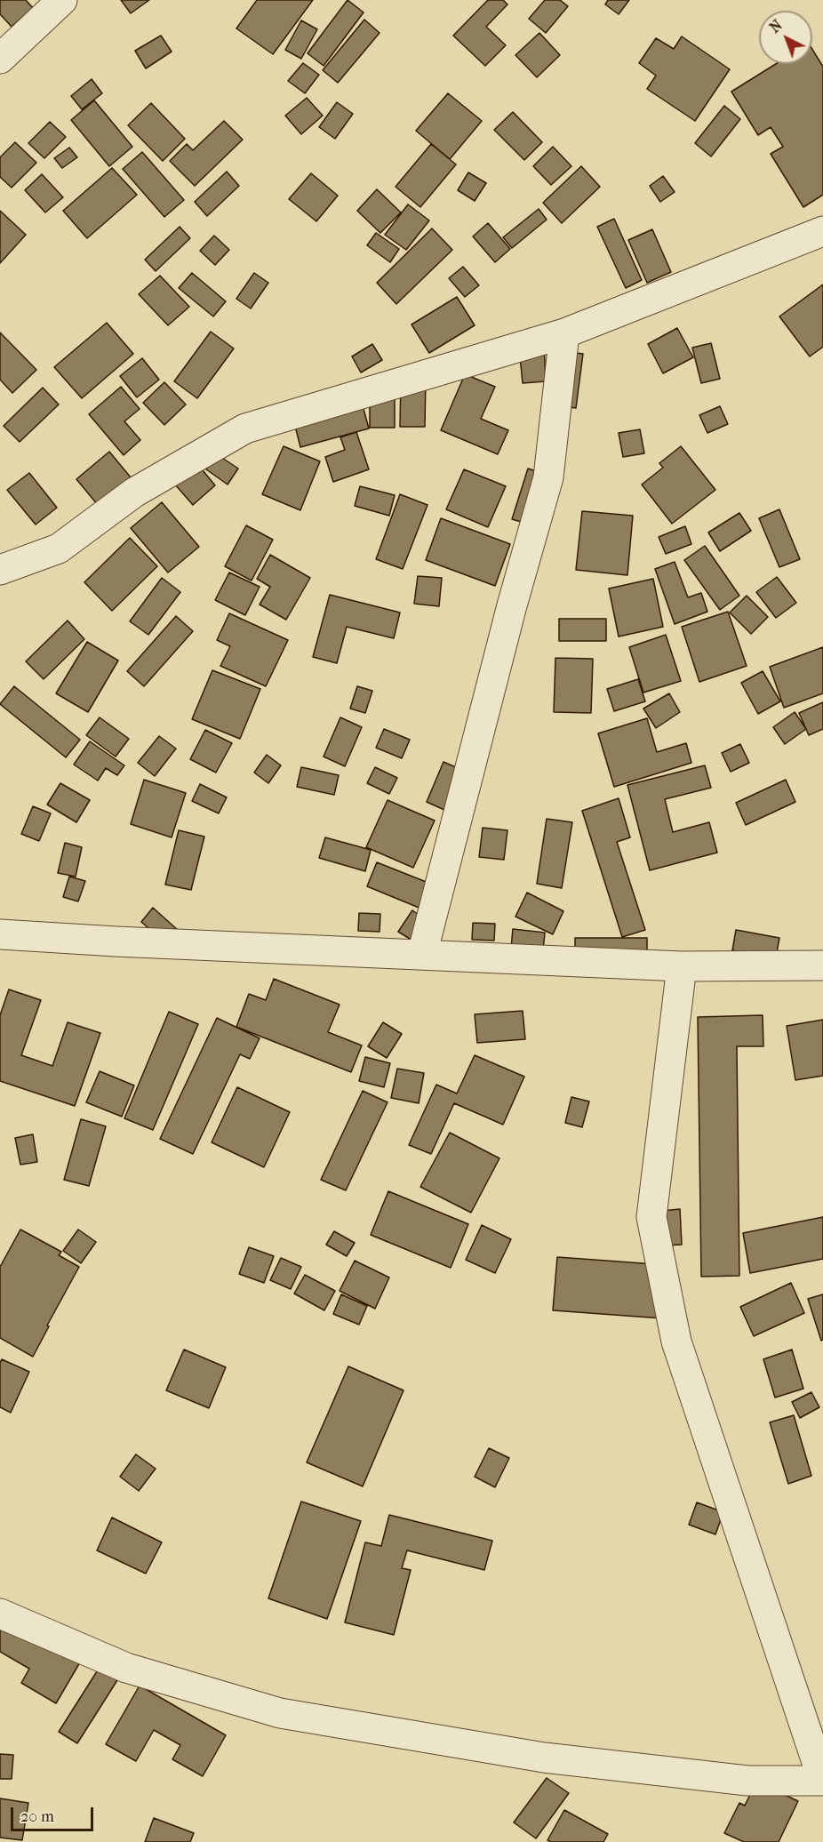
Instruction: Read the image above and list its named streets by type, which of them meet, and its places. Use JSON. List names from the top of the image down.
{
  "scale_bar": "20 m",
  "north": "top left"
}
